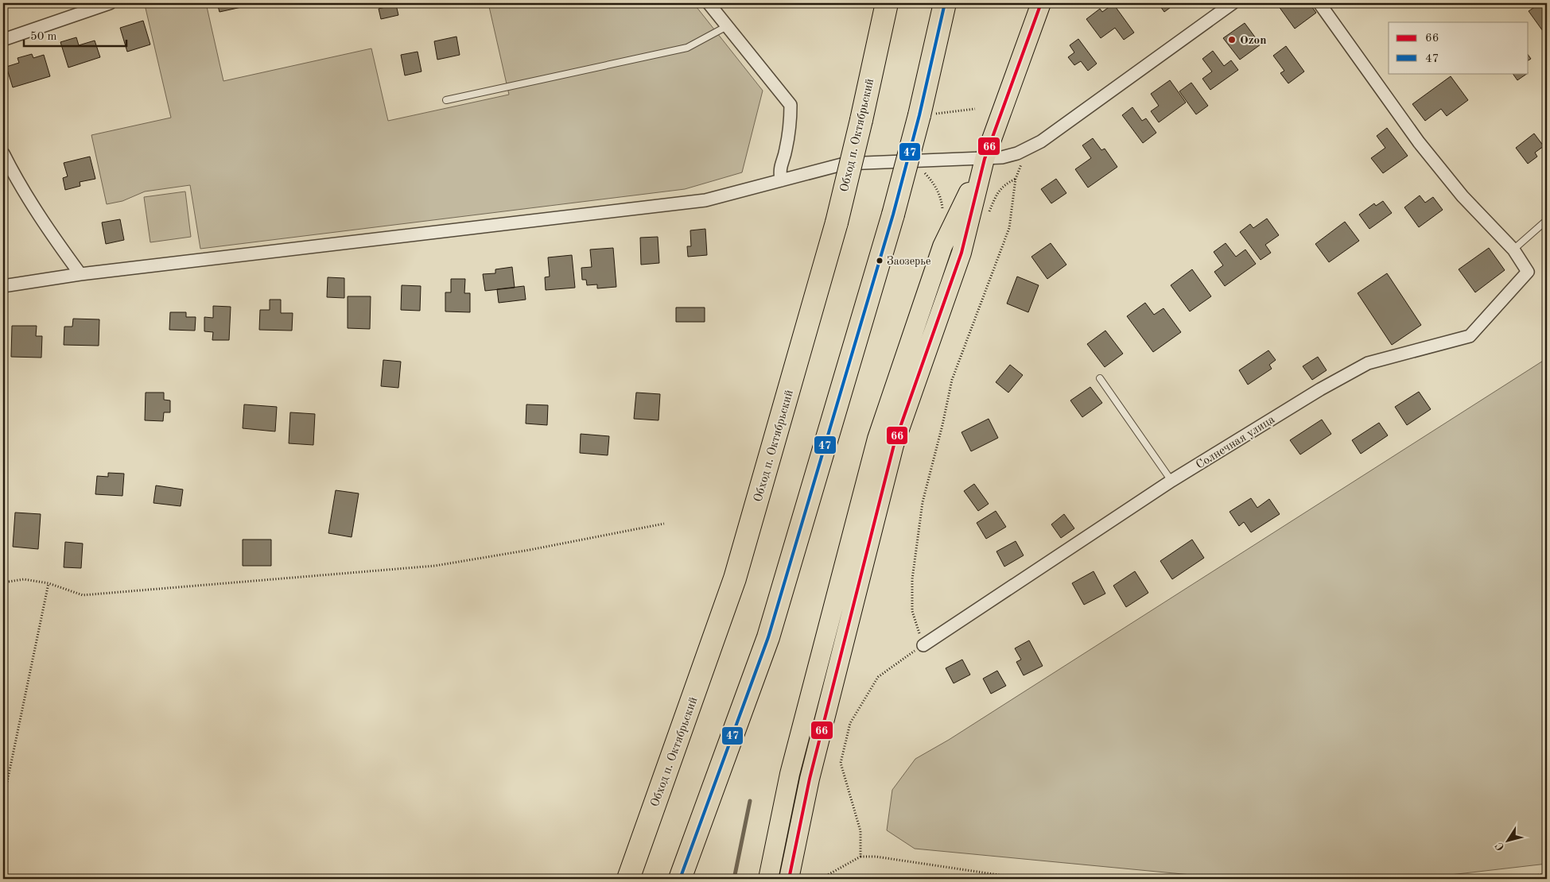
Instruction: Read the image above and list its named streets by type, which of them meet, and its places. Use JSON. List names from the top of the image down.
{
  "streets": {
    "highway": ["Обход п. Октябрьский"],
    "street": ["Солнечная улица"]
  },
  "places": ["Ozon", "Заозерье"],
  "lines": ["transit line 66", "transit line 47"],
  "legend": ["66", "47"],
  "scale_bar": "50 m",
  "north": "bottom left"
}
